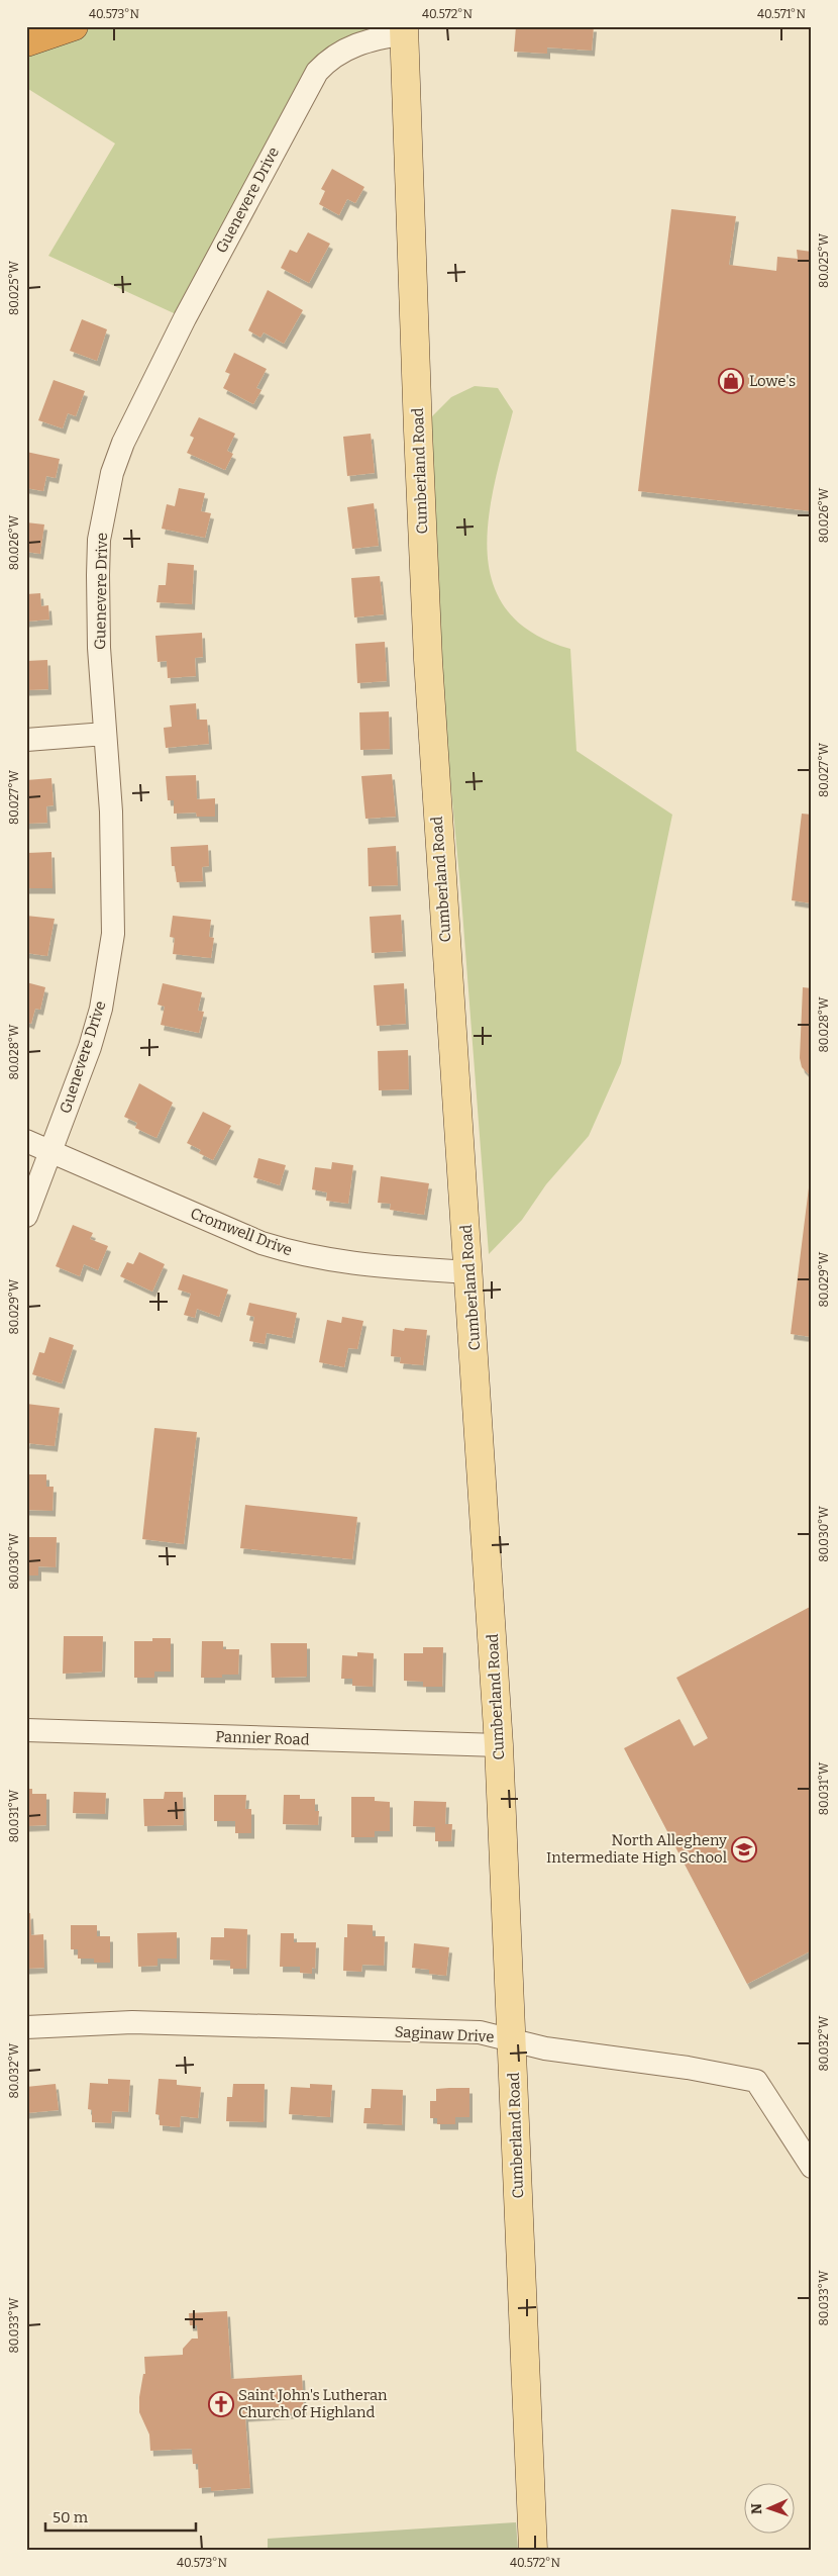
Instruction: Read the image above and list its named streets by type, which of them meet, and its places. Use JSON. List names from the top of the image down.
{
  "streets": {
    "main road": ["Cumberland Road"],
    "street": [
      "Guenevere Drive",
      "Cromwell Drive",
      "Pannier Road",
      "Saginaw Drive"
    ]
  },
  "crossings": [
    ["Guenevere Drive", "Cumberland Road"],
    ["Guenevere Drive", "Cromwell Drive"],
    ["Cumberland Road", "Cromwell Drive"],
    ["Cumberland Road", "Pannier Road"],
    ["Cumberland Road", "Saginaw Drive"]
  ],
  "places": {
    "shop": ["Lowe's"],
    "school or university": ["North Allegheny Intermediate High School"],
    "church": ["Saint John's Lutheran Church of Highland"]
  },
  "scale_bar": "50 m",
  "north": "left",
  "coordinates": [
    "40.573°N",
    "40.572°N",
    "40.571°N",
    "80.025°W",
    "80.026°W",
    "80.027°W",
    "80.028°W",
    "80.029°W",
    "80.030°W",
    "80.031°W",
    "80.032°W",
    "80.033°W"
  ]
}
